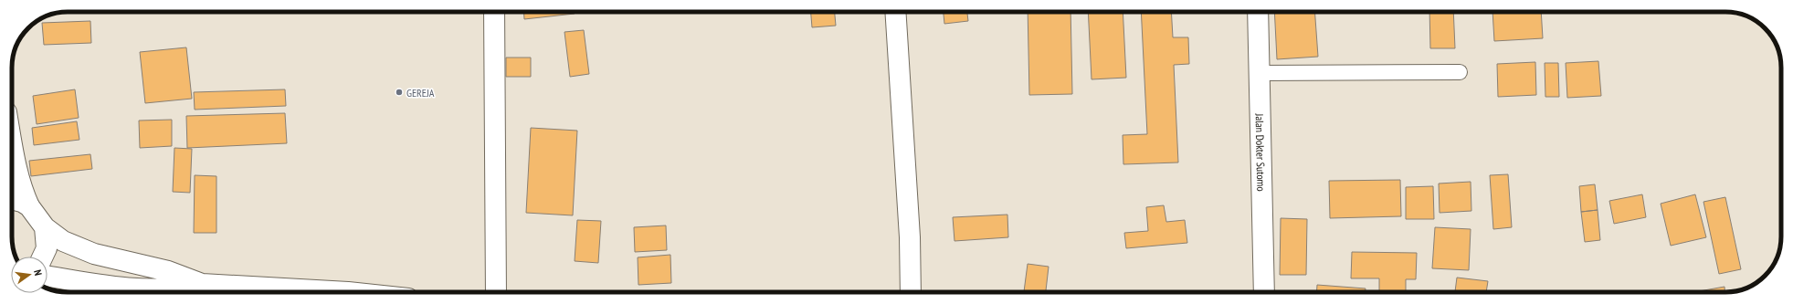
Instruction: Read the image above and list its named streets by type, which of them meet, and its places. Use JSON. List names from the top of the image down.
{
  "streets": {
    "main road": ["Jalan Dokter Sutomo"]
  },
  "places": ["GEREJA"],
  "north": "right"
}
